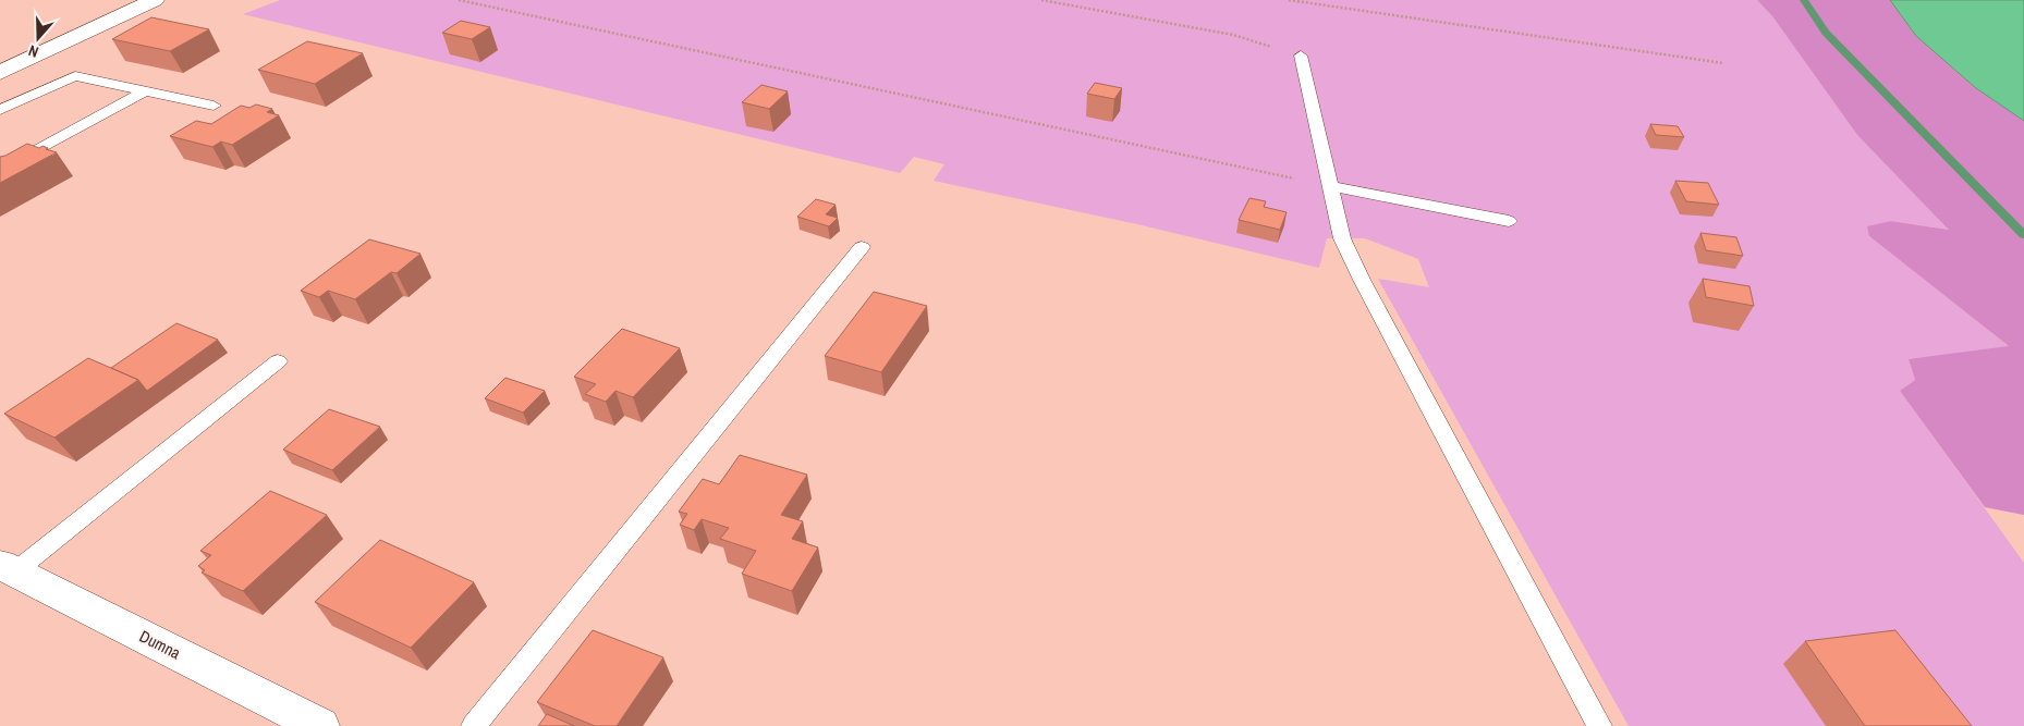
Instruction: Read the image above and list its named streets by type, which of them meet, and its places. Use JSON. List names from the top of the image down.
{
  "streets": {
    "street": ["Dumna"]
  },
  "north": "bottom"
}
